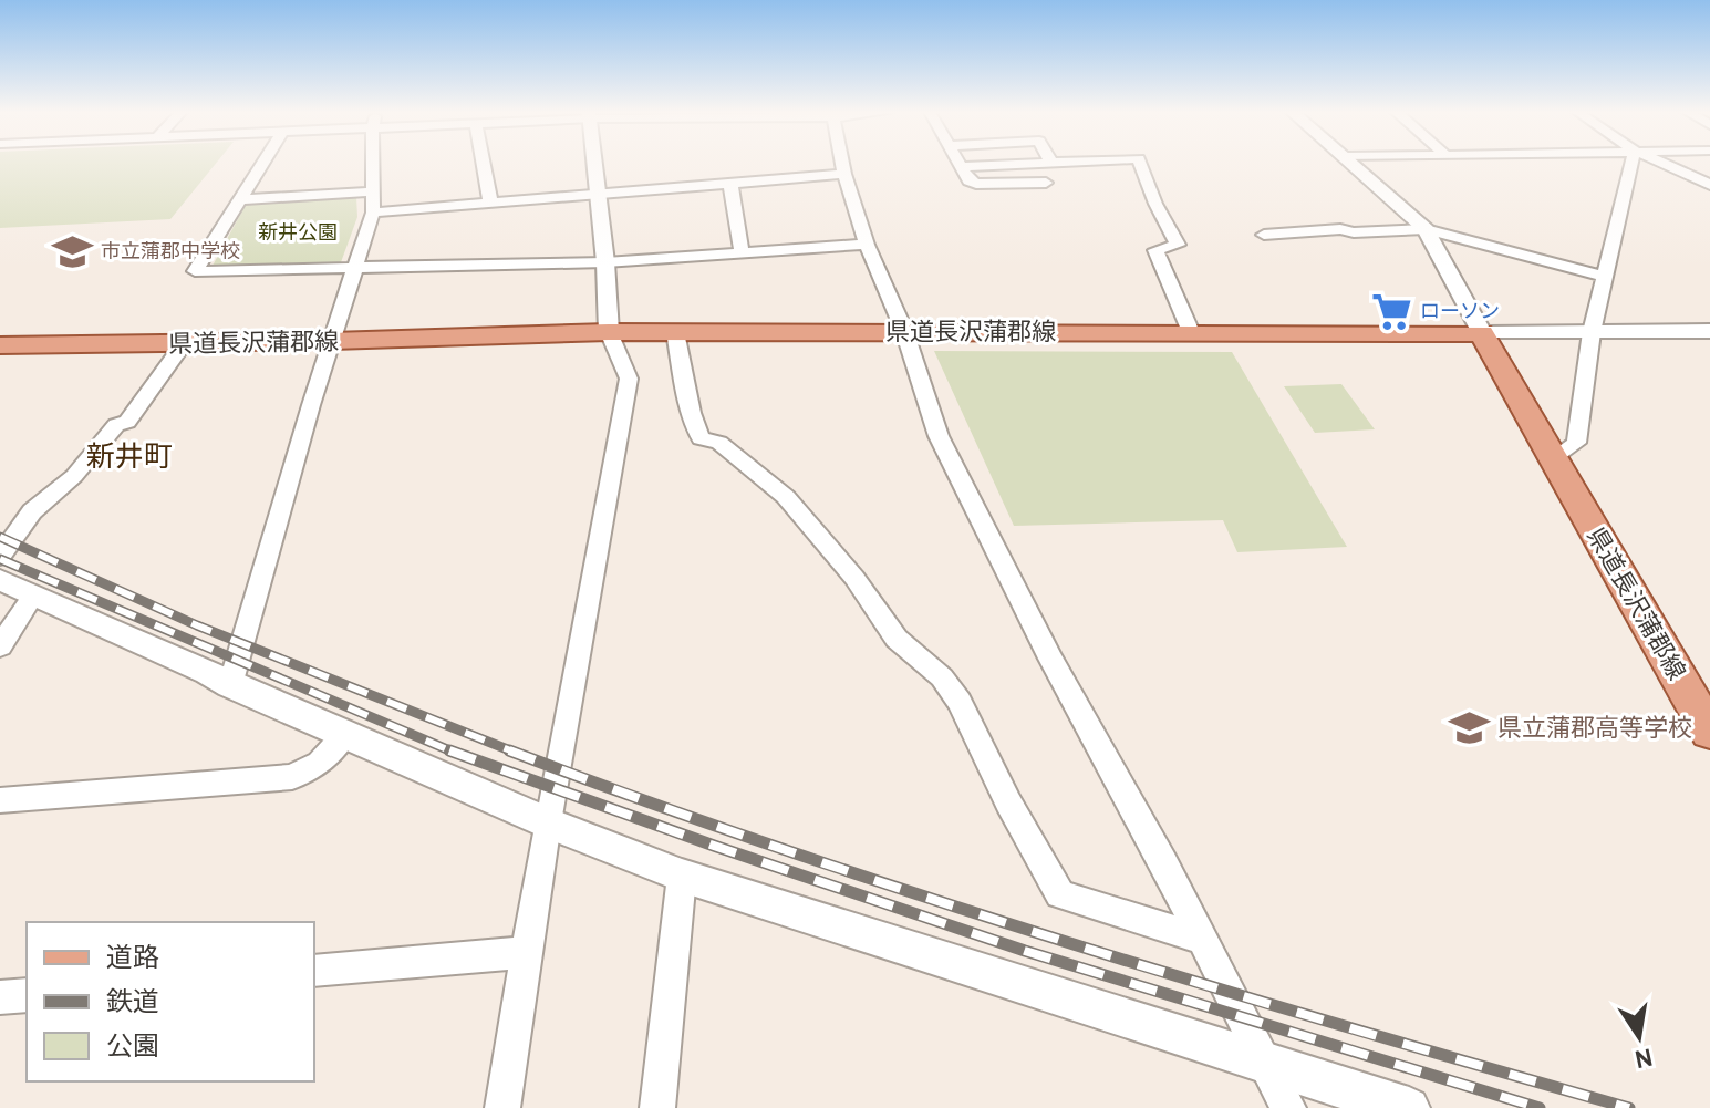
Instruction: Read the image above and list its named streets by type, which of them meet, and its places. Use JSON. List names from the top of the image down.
{
  "streets": {
    "main road": ["県道長沢蒲郡線"]
  },
  "districts": ["新井町"],
  "parks": ["新井公園"],
  "places": {
    "school or university": ["市立蒲郡中学校", "県立蒲郡高等学校"],
    "supermarket": ["ローソン"]
  },
  "legend": ["道路", "鉄道", "公園"],
  "north": "bottom"
}
